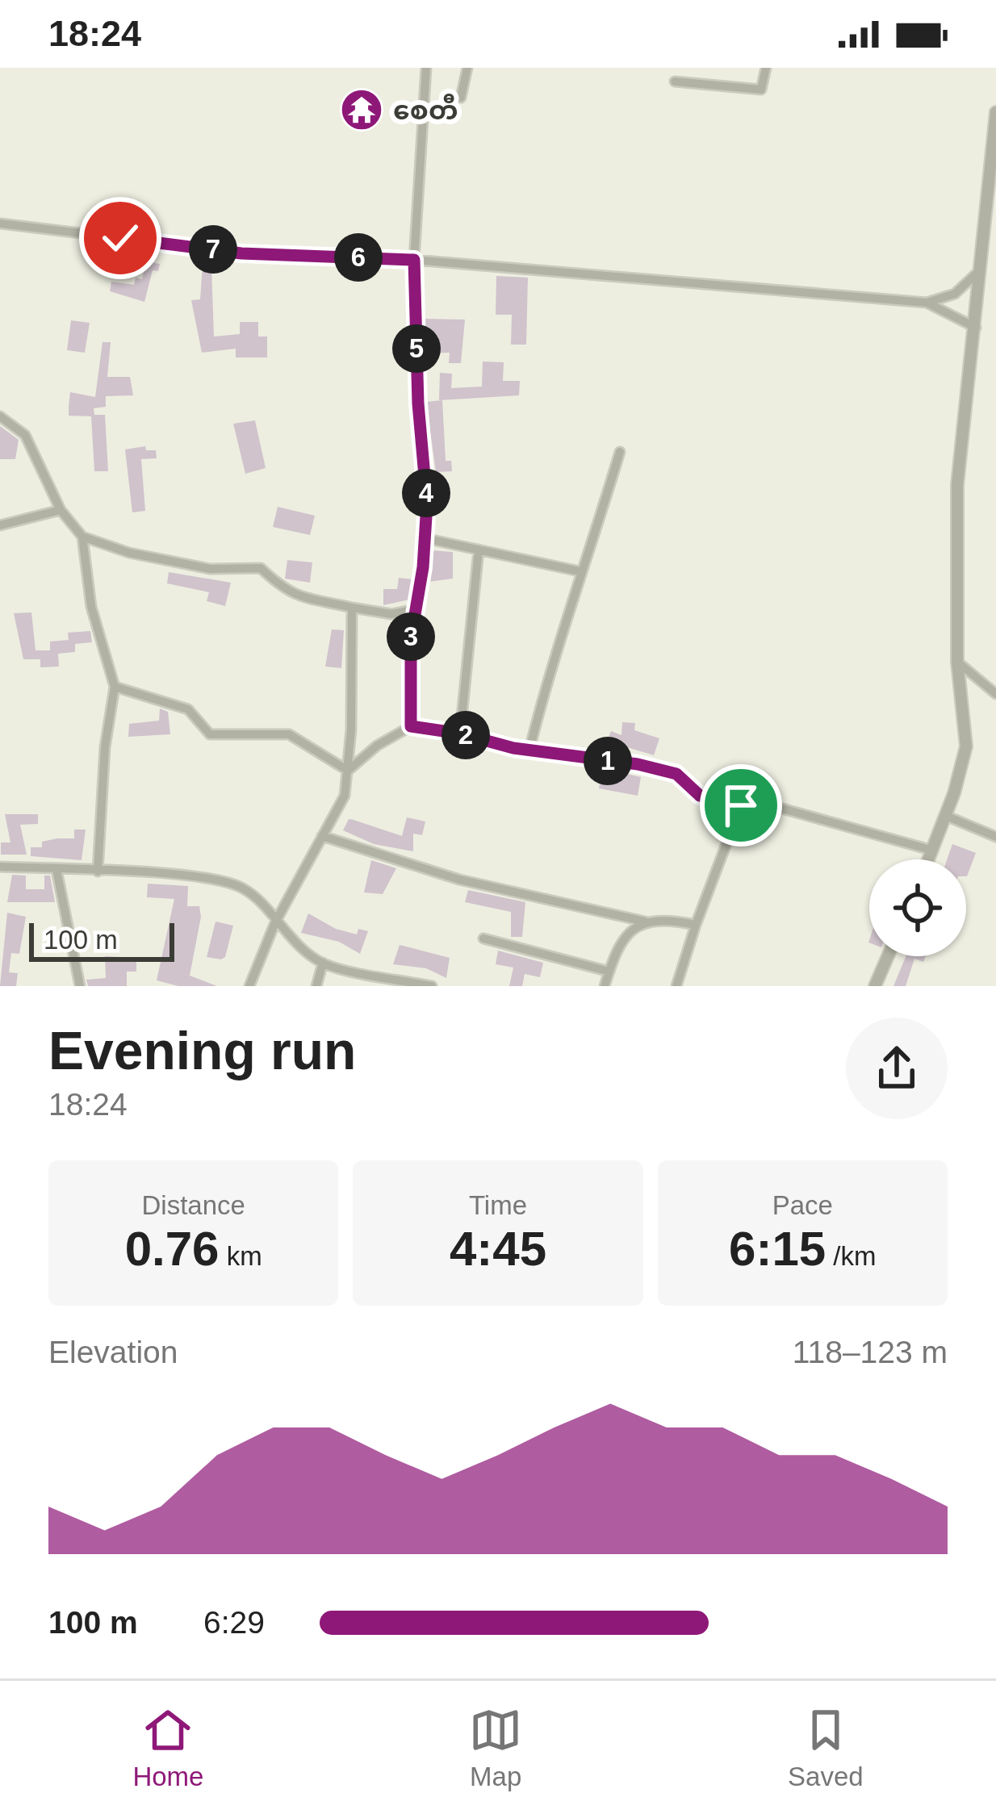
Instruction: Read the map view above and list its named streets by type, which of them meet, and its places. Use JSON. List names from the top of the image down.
{
  "places": {
    "temple": ["စေတီ"]
  },
  "scale_bar": "100 m",
  "page": {
    "status": "18:24",
    "pins": [
      "7",
      "6",
      "5",
      "4",
      "3",
      "2",
      "1"
    ],
    "scale": "100 m",
    "heading": ["Evening run", "18:24"],
    "stats": [
      ["Distance", "0.76 km"],
      ["Time", "4:45"],
      ["Pace", "6:15 /km"]
    ],
    "chart": ["Elevation", "118–123 m"],
    "list": [
      {
        "name": "100 m",
        "note": "6:29"
      }
    ],
    "tabs": ["Home", "Map", "Saved"]
  }
}
